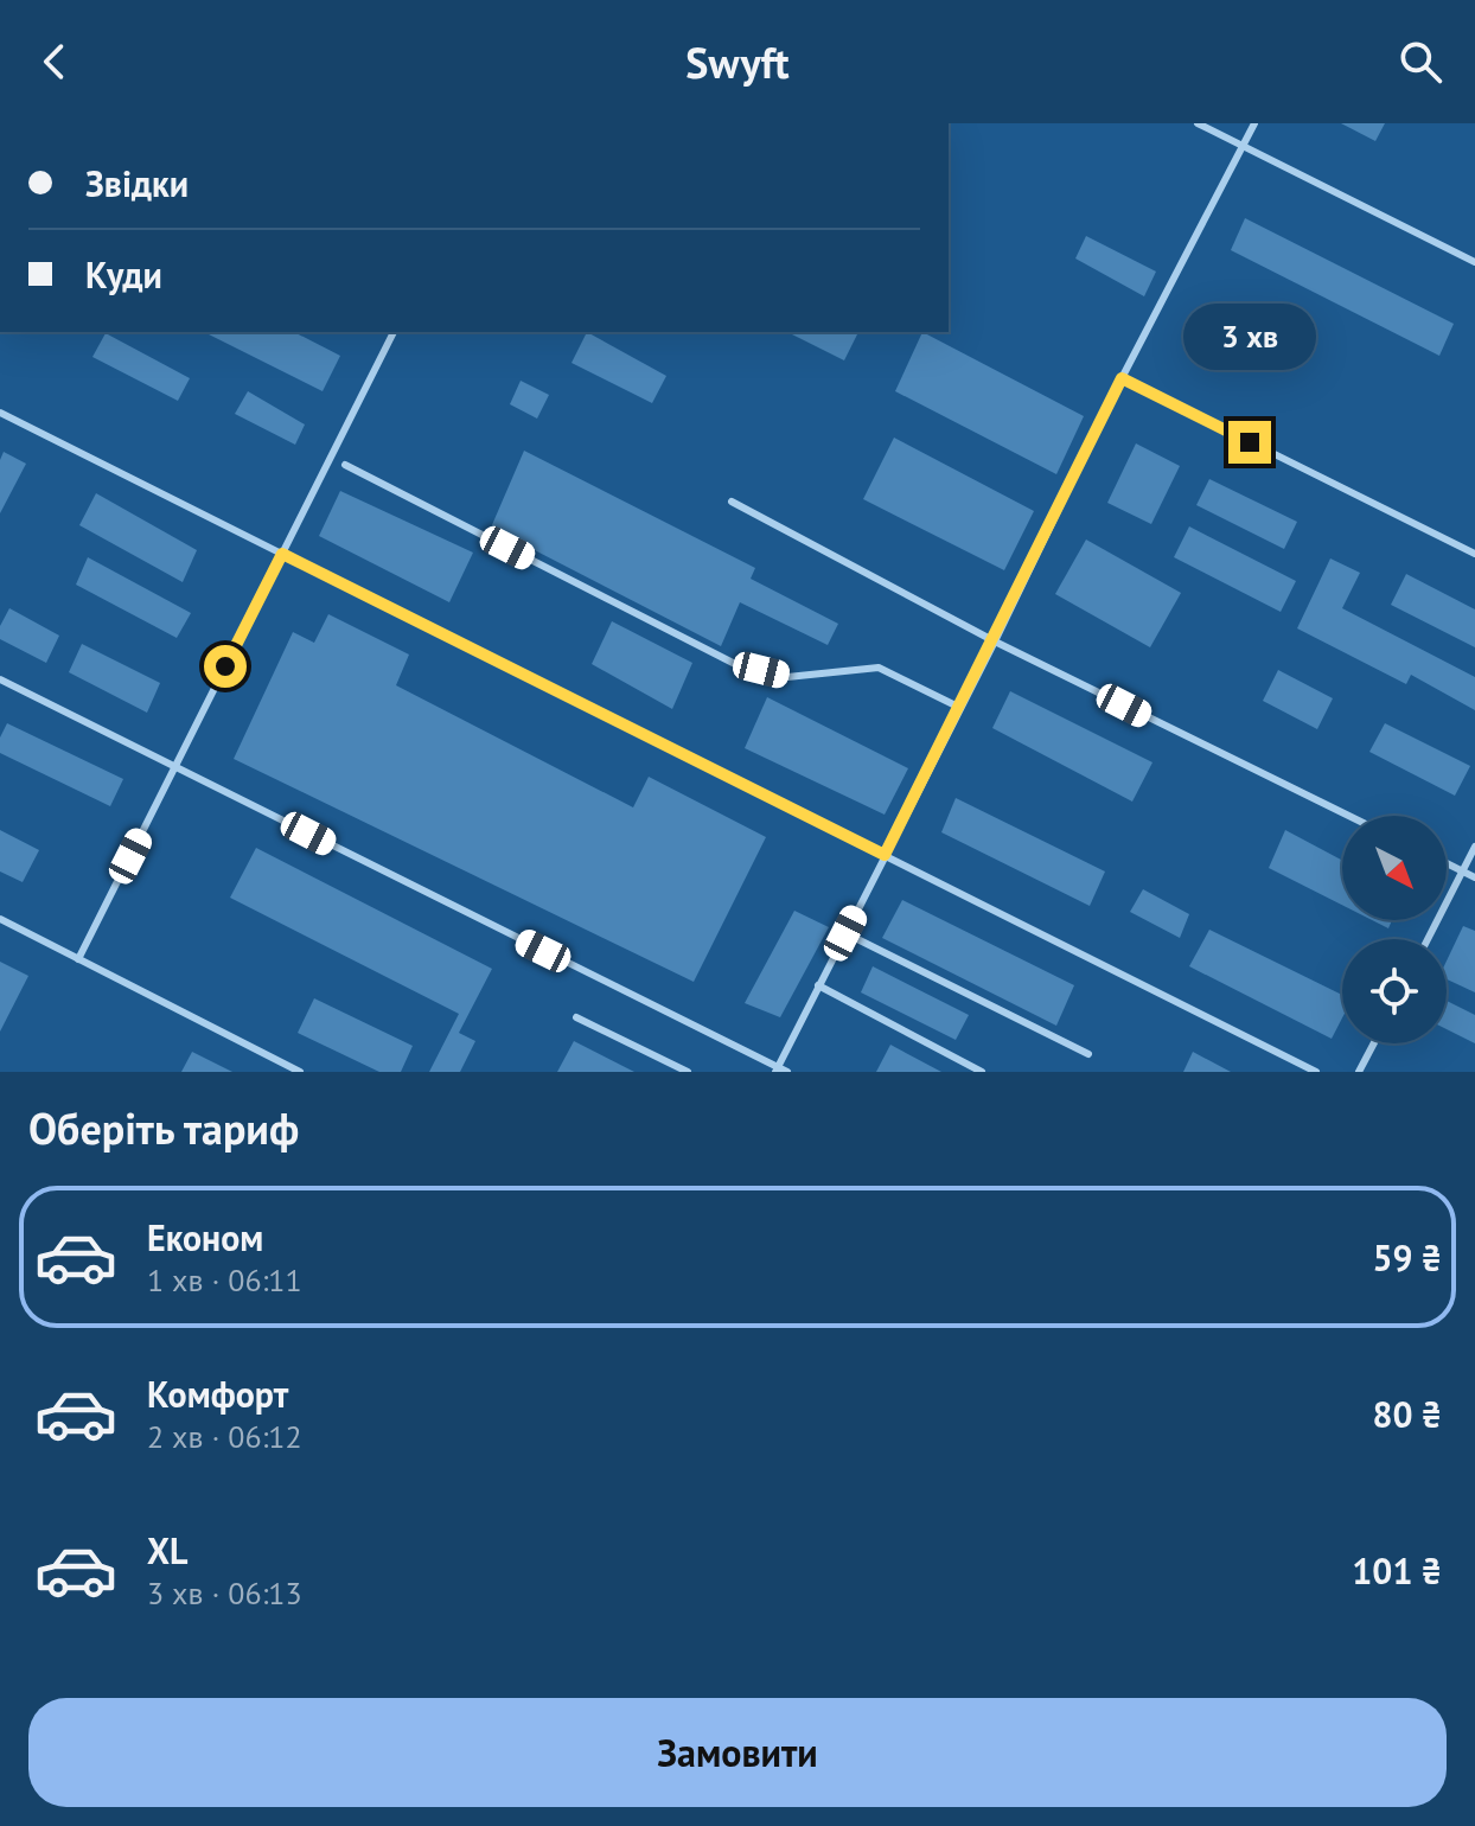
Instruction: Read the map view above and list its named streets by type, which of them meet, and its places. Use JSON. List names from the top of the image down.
{
  "north": "bottom right",
  "page": {
    "header": "Swyft",
    "banner": ["Звідки", "Куди"],
    "bubble": "3 хв",
    "heading": "Оберіть тариф",
    "list": [
      {
        "name": "Економ",
        "note": "1 хв · 06:11",
        "value": "59 ₴"
      },
      {
        "name": "Комфорт",
        "note": "2 хв · 06:12",
        "value": "80 ₴"
      },
      {
        "name": "XL",
        "note": "3 хв · 06:13",
        "value": "101 ₴"
      }
    ],
    "buttons": "Замовити"
  }
}
